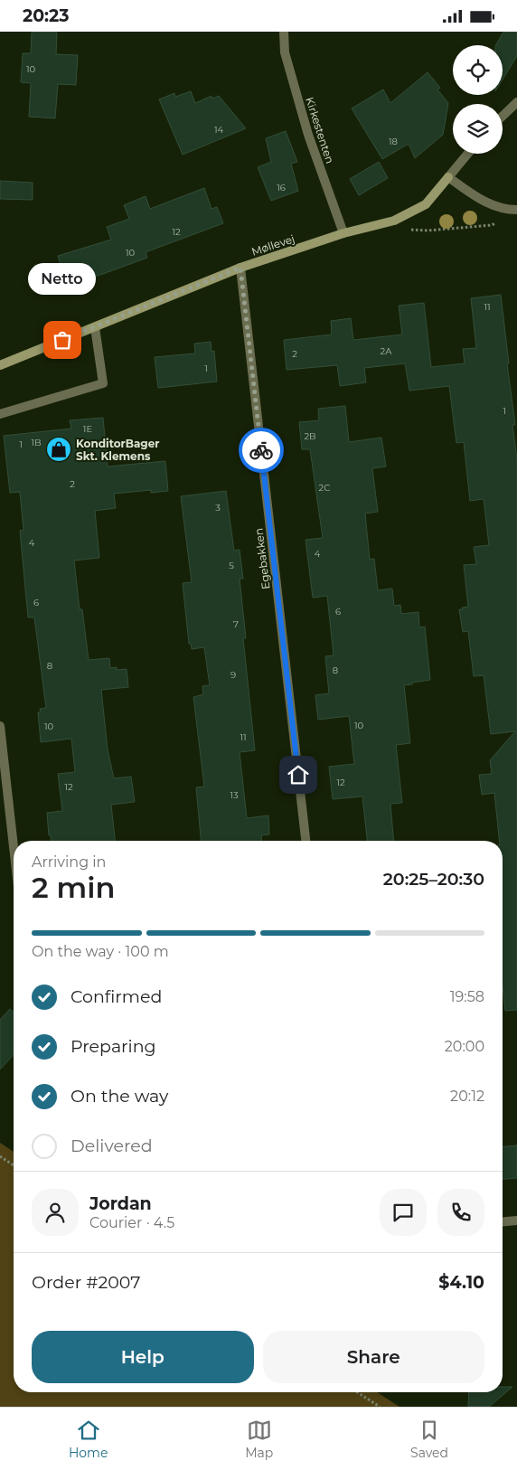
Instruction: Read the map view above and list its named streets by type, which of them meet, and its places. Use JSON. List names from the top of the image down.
{
  "streets": {
    "street": ["Kirkestenten", "Møllevej", "Egebakken"]
  },
  "crossings": [
    ["Kirkestenten", "Møllevej"],
    ["Møllevej", "Egebakken"]
  ],
  "places": {
    "other": ["Netto"],
    "shop": ["KonditorBager Skt. Klemens"]
  },
  "house_numbers": [
    "10",
    "14",
    "18",
    "16",
    "12",
    "10",
    "11",
    "2A",
    "2",
    "1",
    "1",
    "1E",
    "2B",
    "1B",
    "1",
    "2",
    "2C",
    "3",
    "4",
    "4",
    "5",
    "6",
    "6",
    "7",
    "8",
    "8",
    "9",
    "10",
    "10",
    "11",
    "12",
    "12",
    "13"
  ],
  "page": {
    "status": "20:23",
    "bubble": "Netto",
    "heading": ["2 min", "Arriving in", "20:25–20:30"],
    "panel": [
      "Jordan",
      "Courier · 4.5",
      "Order #2007",
      "$4.10"
    ],
    "bar": "On the way · 100 m",
    "list": [
      ["Confirmed", "19:58"],
      ["Preparing", "20:00"],
      ["On the way", "20:12"],
      "Delivered"
    ],
    "buttons": ["Help", "Share"],
    "tabs": ["Home", "Map", "Saved"]
  }
}
